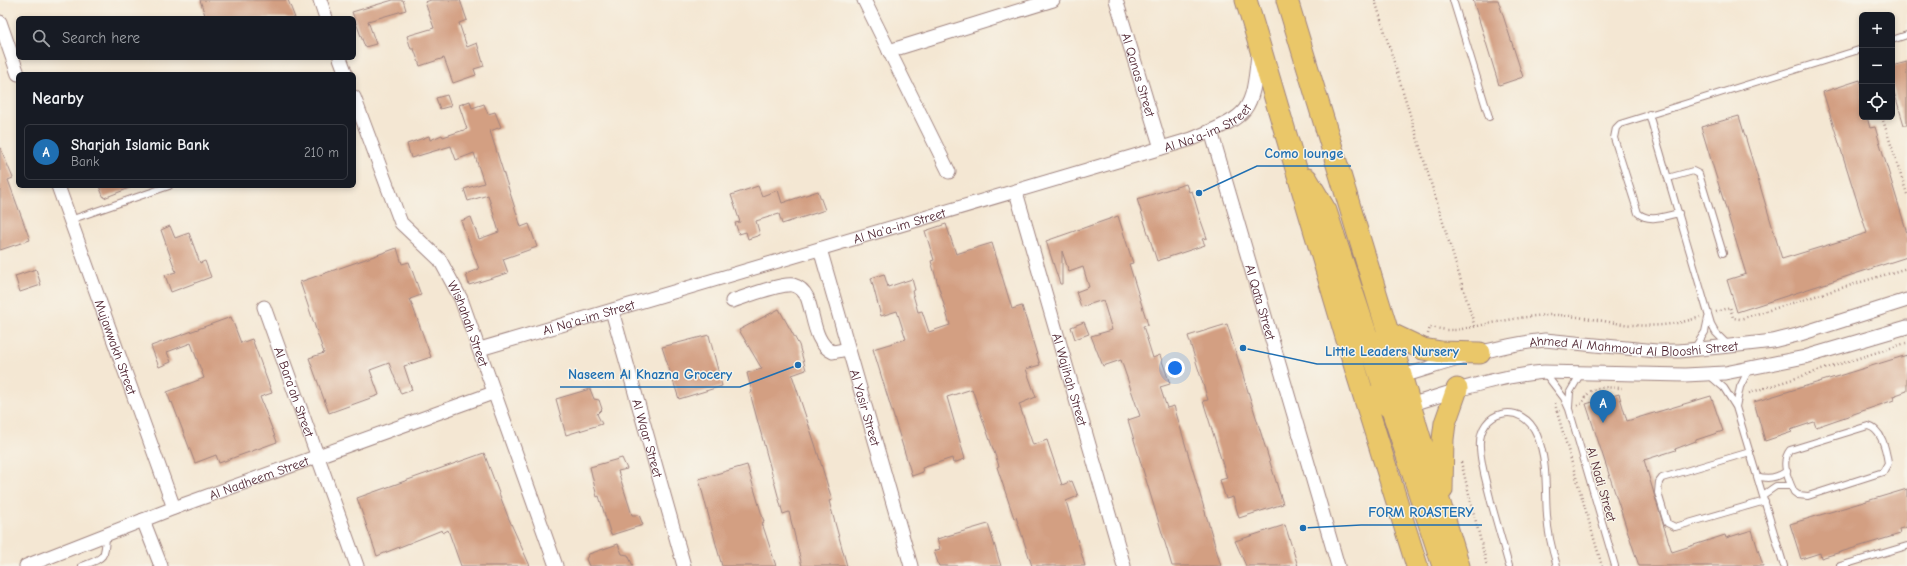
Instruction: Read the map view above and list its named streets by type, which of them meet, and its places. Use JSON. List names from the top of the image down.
{
  "streets": {
    "street": [
      "Al Qanas Street",
      "Al Na'a-im Street",
      "Al Qata Street",
      "Wishahah Street",
      "Ahmed Al Mahmoud Al Blooshi Street",
      "Mujawwakh Street",
      "Al Wajihah Street",
      "Al Bara'ah Street",
      "Al Yasir Street",
      "Al Wqar Street",
      "Al Nadheem Street"
    ],
    "lane": ["Al Nadi Street"]
  },
  "crossings": [
    ["Al Qanas Street", "Al Na'a-im Street"],
    ["Al Na'a-im Street", "Al Qata Street"],
    ["Al Na'a-im Street", "Wishahah Street"],
    ["Al Na'a-im Street", "Al Wajihah Street"],
    ["Al Na'a-im Street", "Al Yasir Street"],
    ["Al Na'a-im Street", "Al Wqar Street"],
    ["Wishahah Street", "Al Nadheem Street"],
    ["Ahmed Al Mahmoud Al Blooshi Street", "Al Nadi Street"],
    ["Mujawwakh Street", "Al Nadheem Street"],
    ["Al Bara'ah Street", "Al Nadheem Street"]
  ],
  "places": [
    "Como lounge",
    "Little Leaders Nursery",
    "Naseem Al Khazna Grocery",
    "FORM ROASTERY"
  ],
  "page": {
    "map_buttons": ["+", "−"],
    "search": "Search here",
    "heading": "Nearby",
    "list": [
      {
        "mark": "A",
        "name": "Sharjah Islamic Bank",
        "note": "Bank",
        "value": "210 m"
      }
    ],
    "pins": "A"
  }
}
